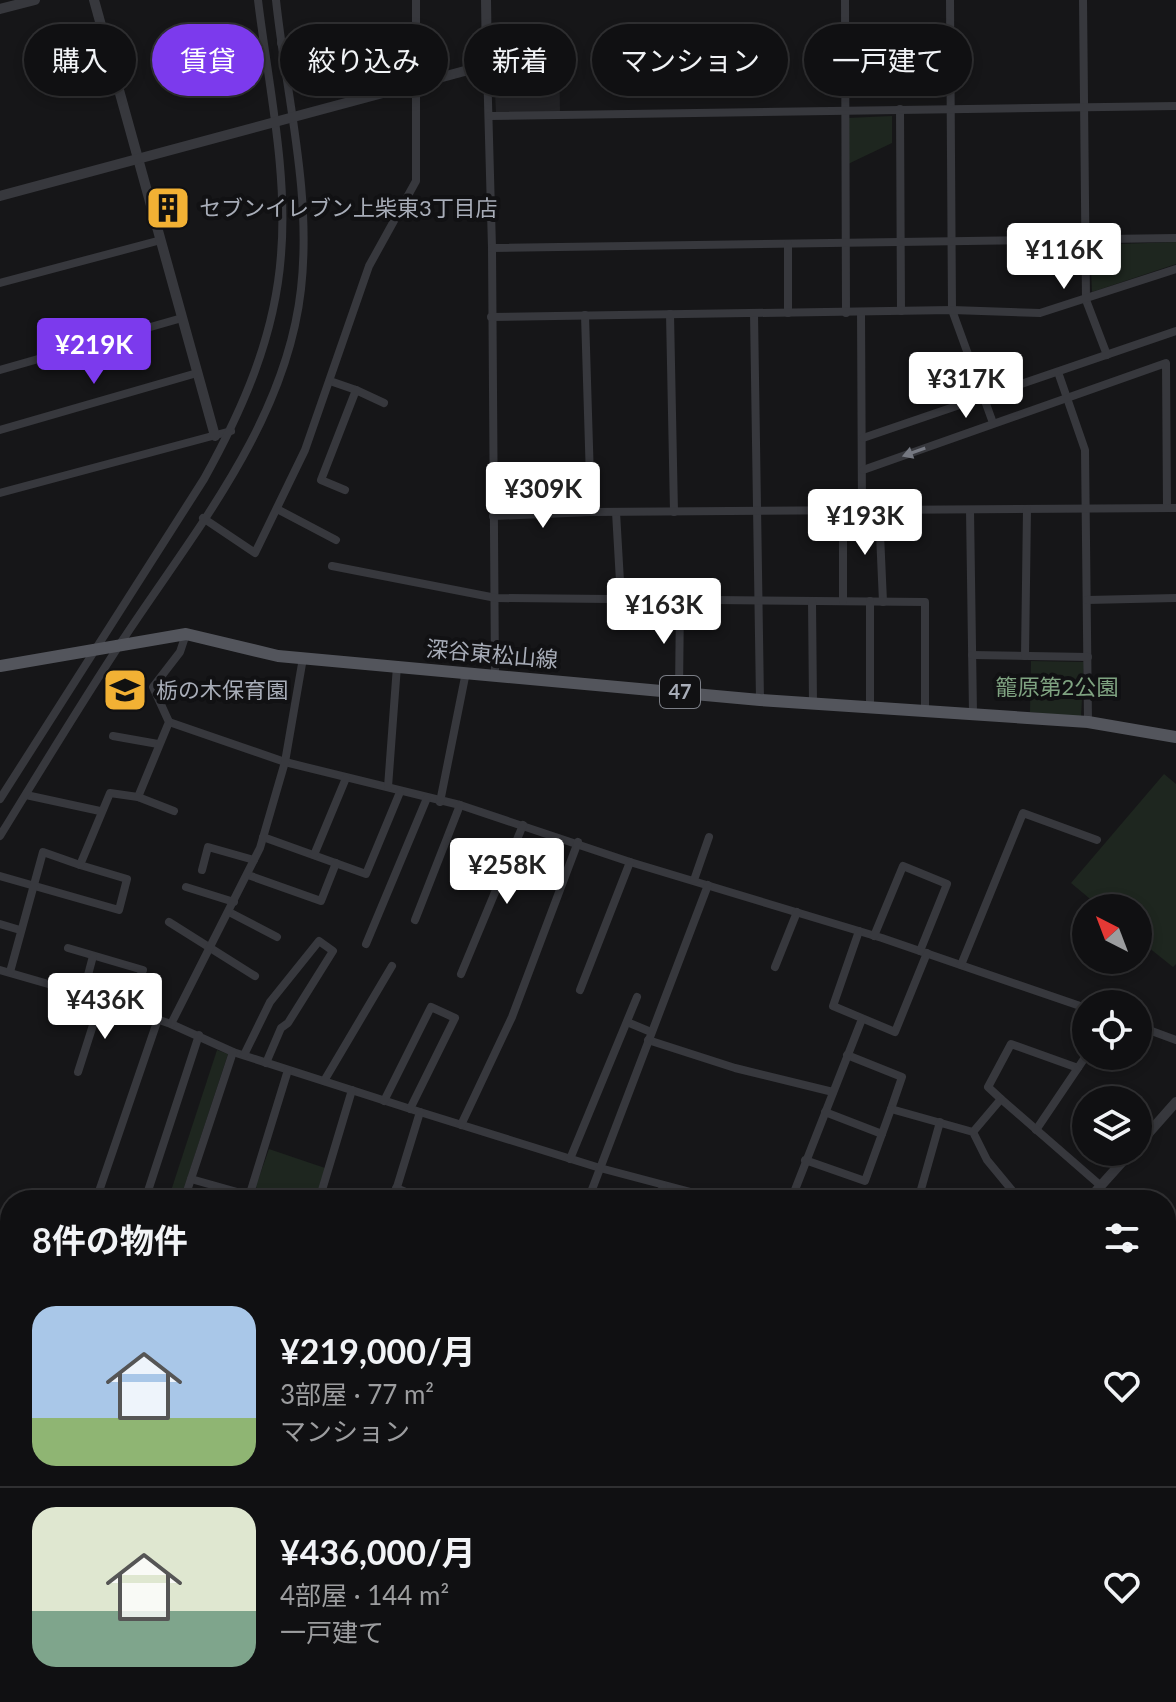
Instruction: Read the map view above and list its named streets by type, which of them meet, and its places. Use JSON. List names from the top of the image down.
{
  "streets": {
    "main road": ["深谷東松山線", "47"]
  },
  "parks": ["籠原第2公園"],
  "places": {
    "building": ["セブンイレブン上柴東3丁目店"],
    "school or university": ["栃の木保育園"]
  },
  "north": "top left",
  "page": {
    "chip": [
      "購入",
      "賃貸",
      "絞り込み",
      "新着",
      "マンション",
      "一戸建て"
    ],
    "price": [
      "¥116K",
      "¥219K",
      "¥317K",
      "¥309K",
      "¥193K",
      "¥163K",
      "¥258K",
      "¥436K"
    ],
    "heading": "8件の物件",
    "list": [
      {
        "name": "¥219,000/月",
        "note": "3部屋 · 77 m² · マンション"
      },
      {
        "name": "¥436,000/月",
        "note": "4部屋 · 144 m² · 一戸建て"
      }
    ]
  }
}
